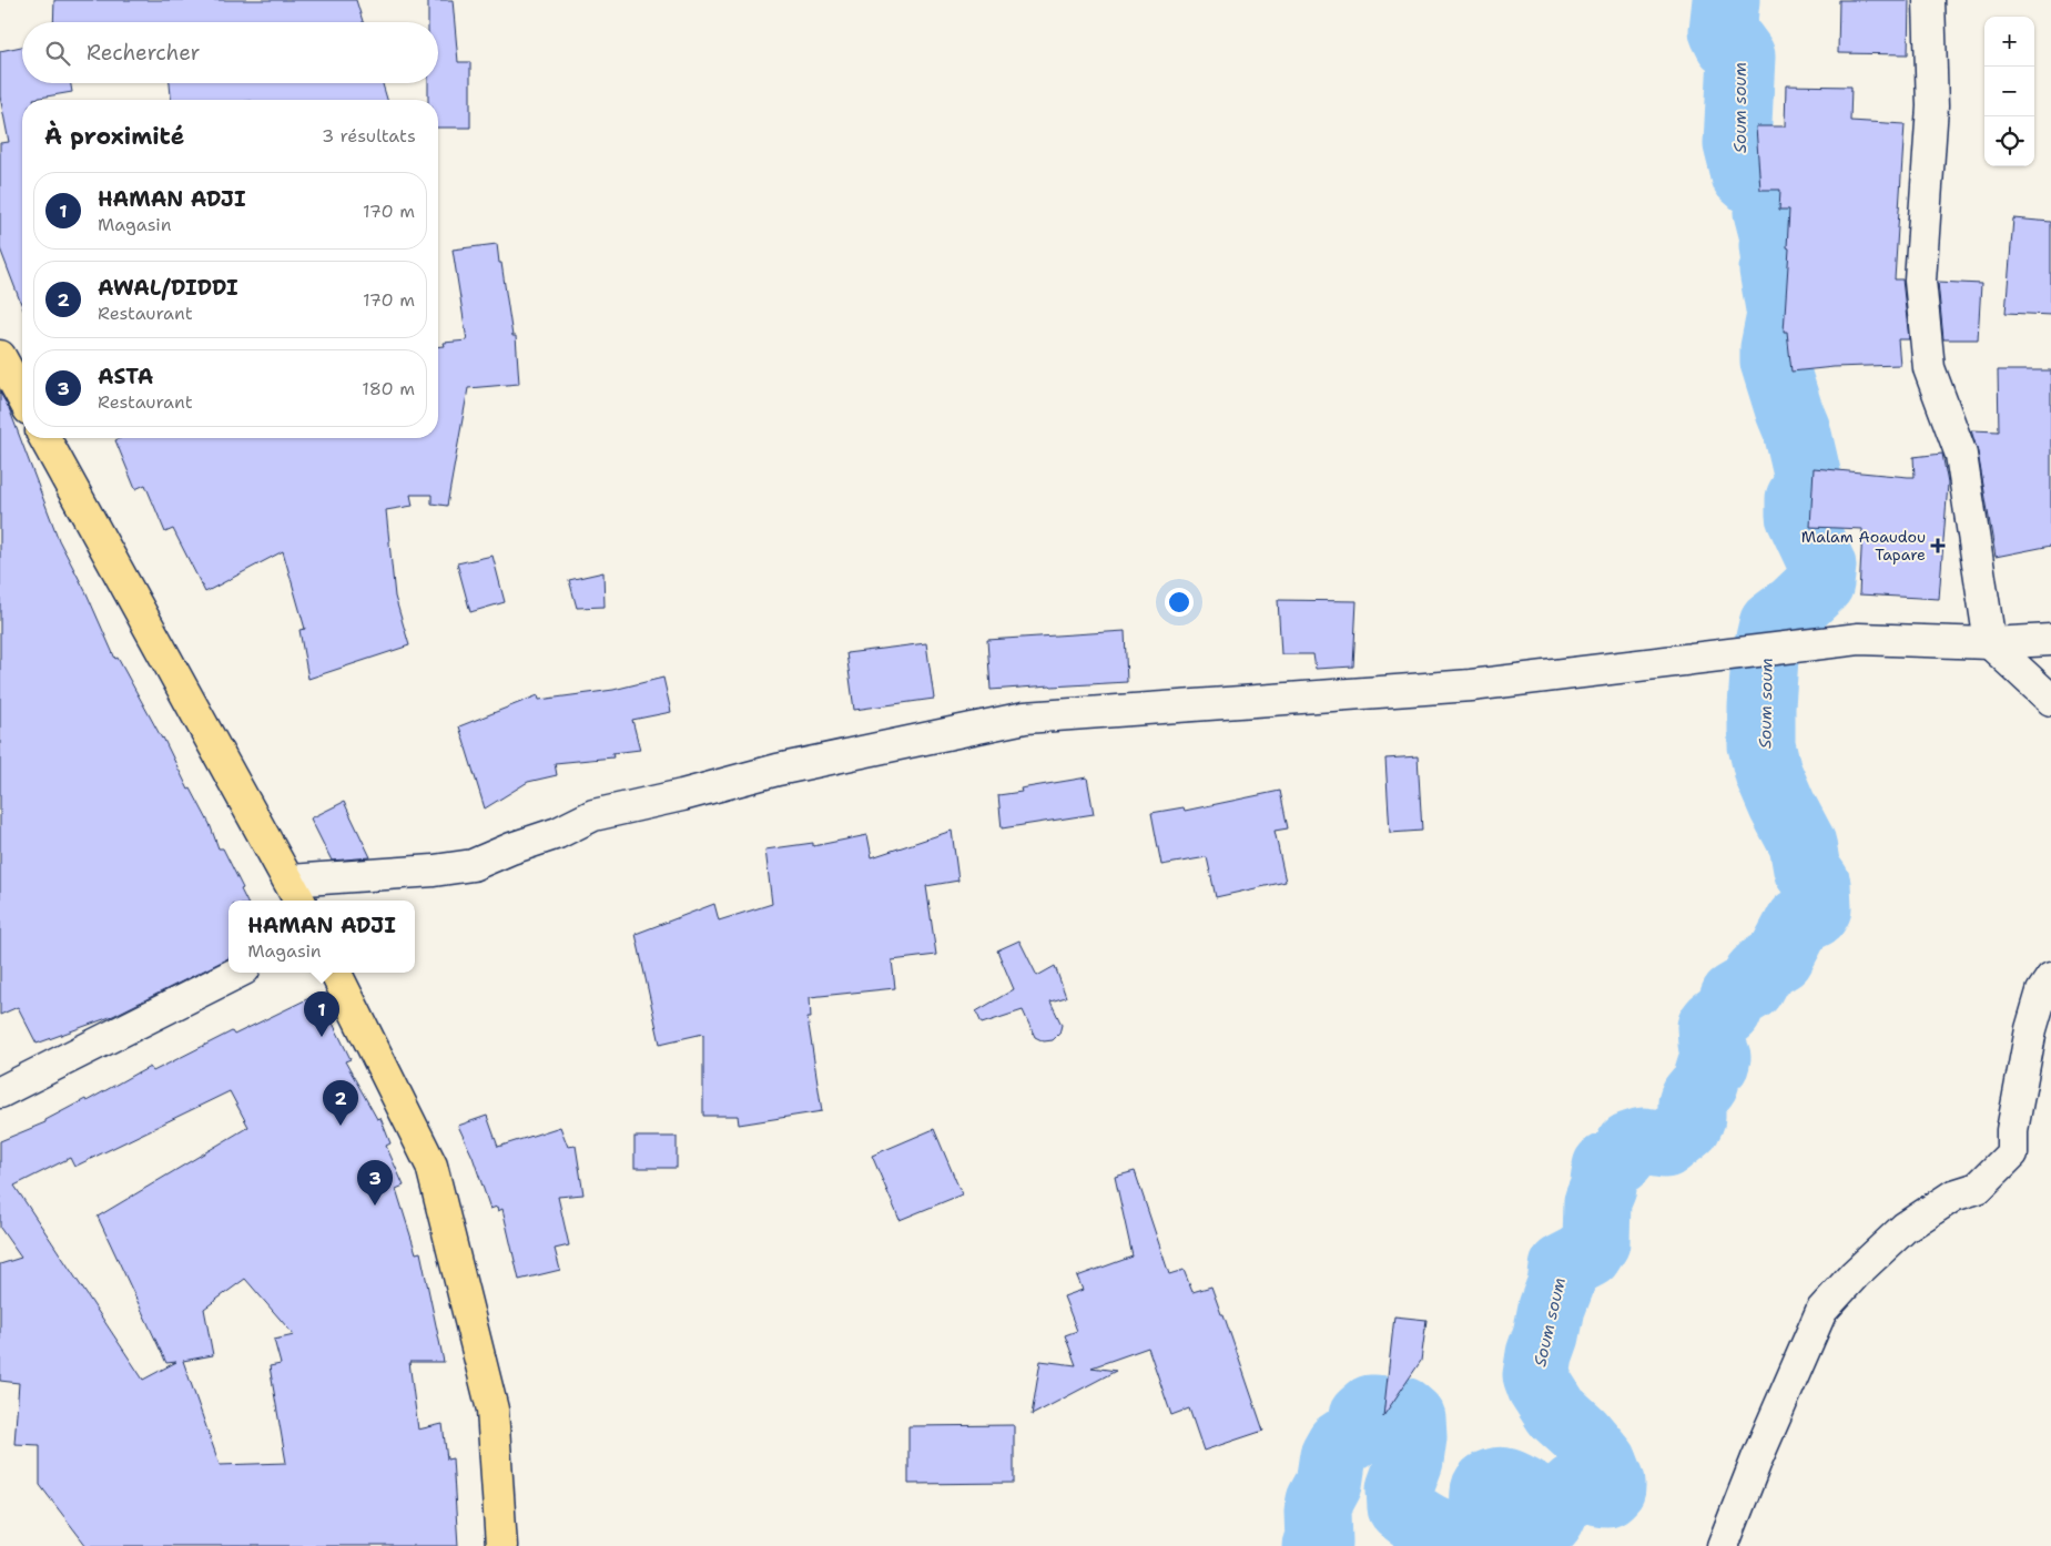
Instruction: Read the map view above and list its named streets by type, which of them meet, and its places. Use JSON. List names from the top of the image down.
{
  "water": ["Soum soum"],
  "places": {
    "health": ["Malam Aoaudou Tapare"]
  },
  "page": {
    "map_buttons": ["+", "−"],
    "search": "Rechercher",
    "heading": ["À proximité", "3 résultats"],
    "list": [
      {
        "mark": "1",
        "name": "HAMAN ADJI",
        "note": "Magasin",
        "value": "170 m"
      },
      {
        "mark": "2",
        "name": "AWAL/DIDDI",
        "note": "Restaurant",
        "value": "170 m"
      },
      {
        "mark": "3",
        "name": "ASTA",
        "note": "Restaurant",
        "value": "180 m"
      }
    ],
    "popup": ["HAMAN ADJI", "Magasin"],
    "pins": ["1", "2", "3"]
  }
}
